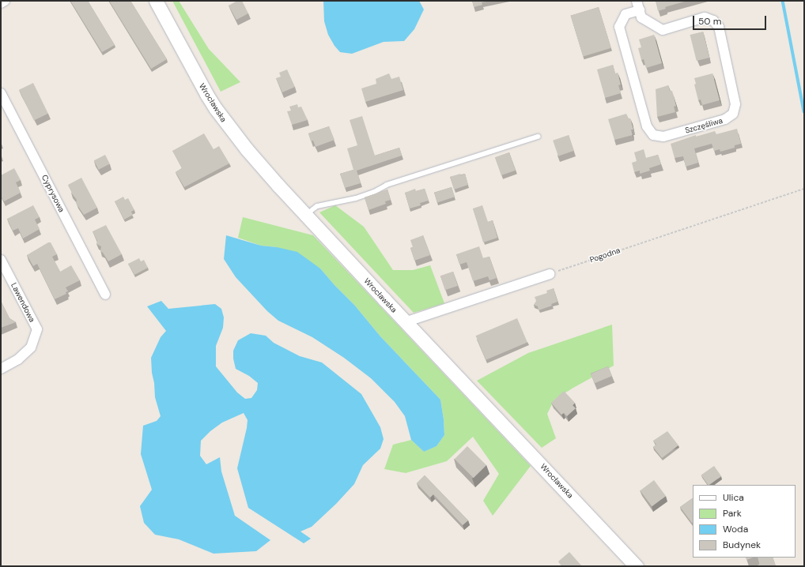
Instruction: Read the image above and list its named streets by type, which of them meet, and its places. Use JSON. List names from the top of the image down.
{
  "streets": {
    "main road": ["Wrocławska"],
    "street": ["Szczęśliwa", "Cyprysowa", "Lawendowa"],
    "path": ["Pogodna"]
  },
  "legend": [
    "Ulica",
    "Park",
    "Woda",
    "Budynek"
  ],
  "scale_bar": "50 m"
}
